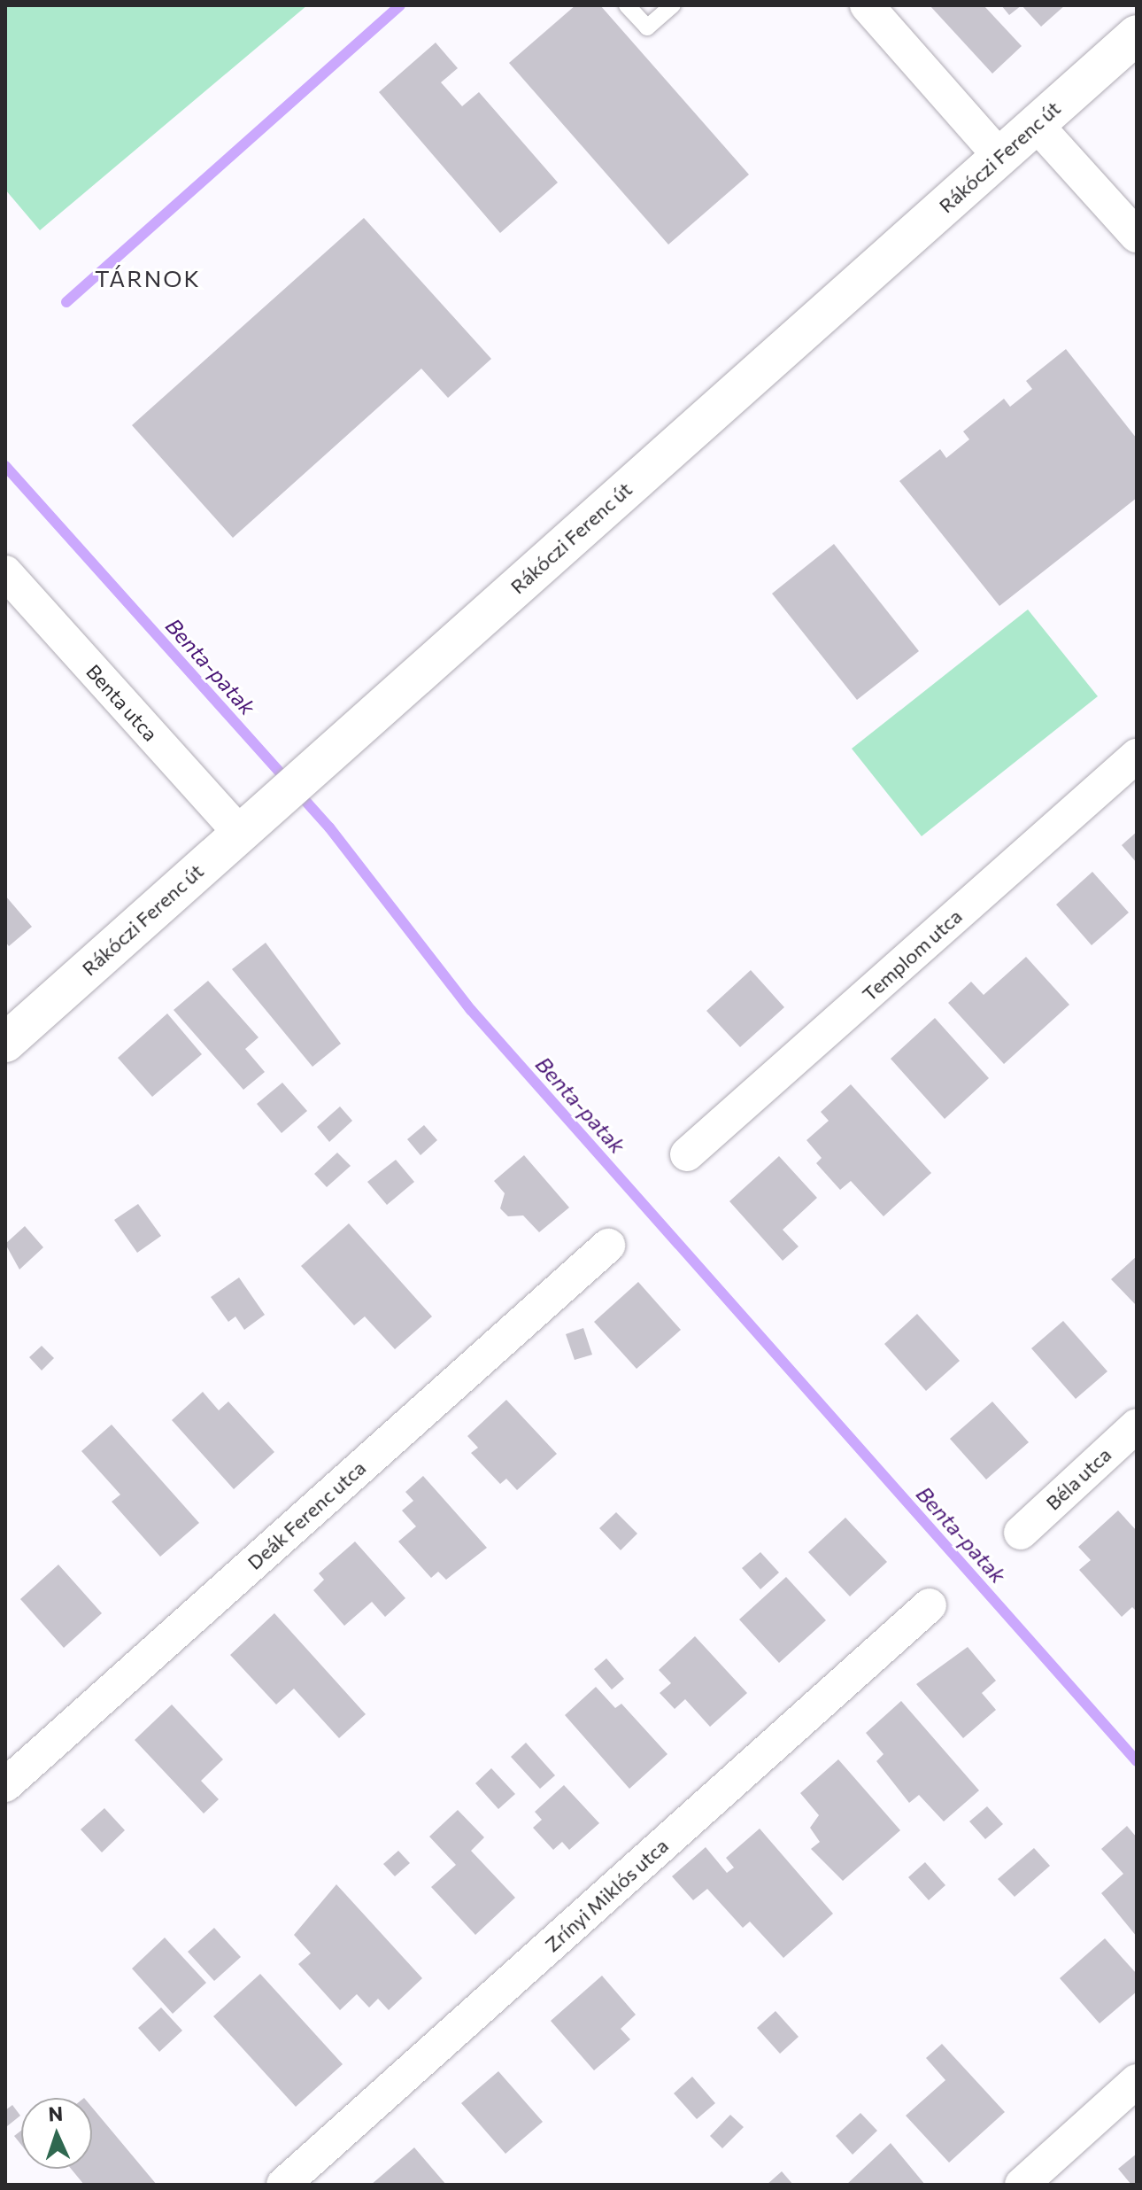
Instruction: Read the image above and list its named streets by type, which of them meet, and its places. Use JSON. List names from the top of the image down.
{
  "streets": {
    "street": [
      "Rákóczi Ferenc út",
      "Benta utca",
      "Templom utca",
      "Béla utca",
      "Deák Ferenc utca",
      "Zrínyi Miklós utca"
    ]
  },
  "crossings": [
    ["Rákóczi Ferenc út", "Benta utca"]
  ],
  "districts": ["TÁRNOK"],
  "water": ["Benta-patak"],
  "north": "top"
}
